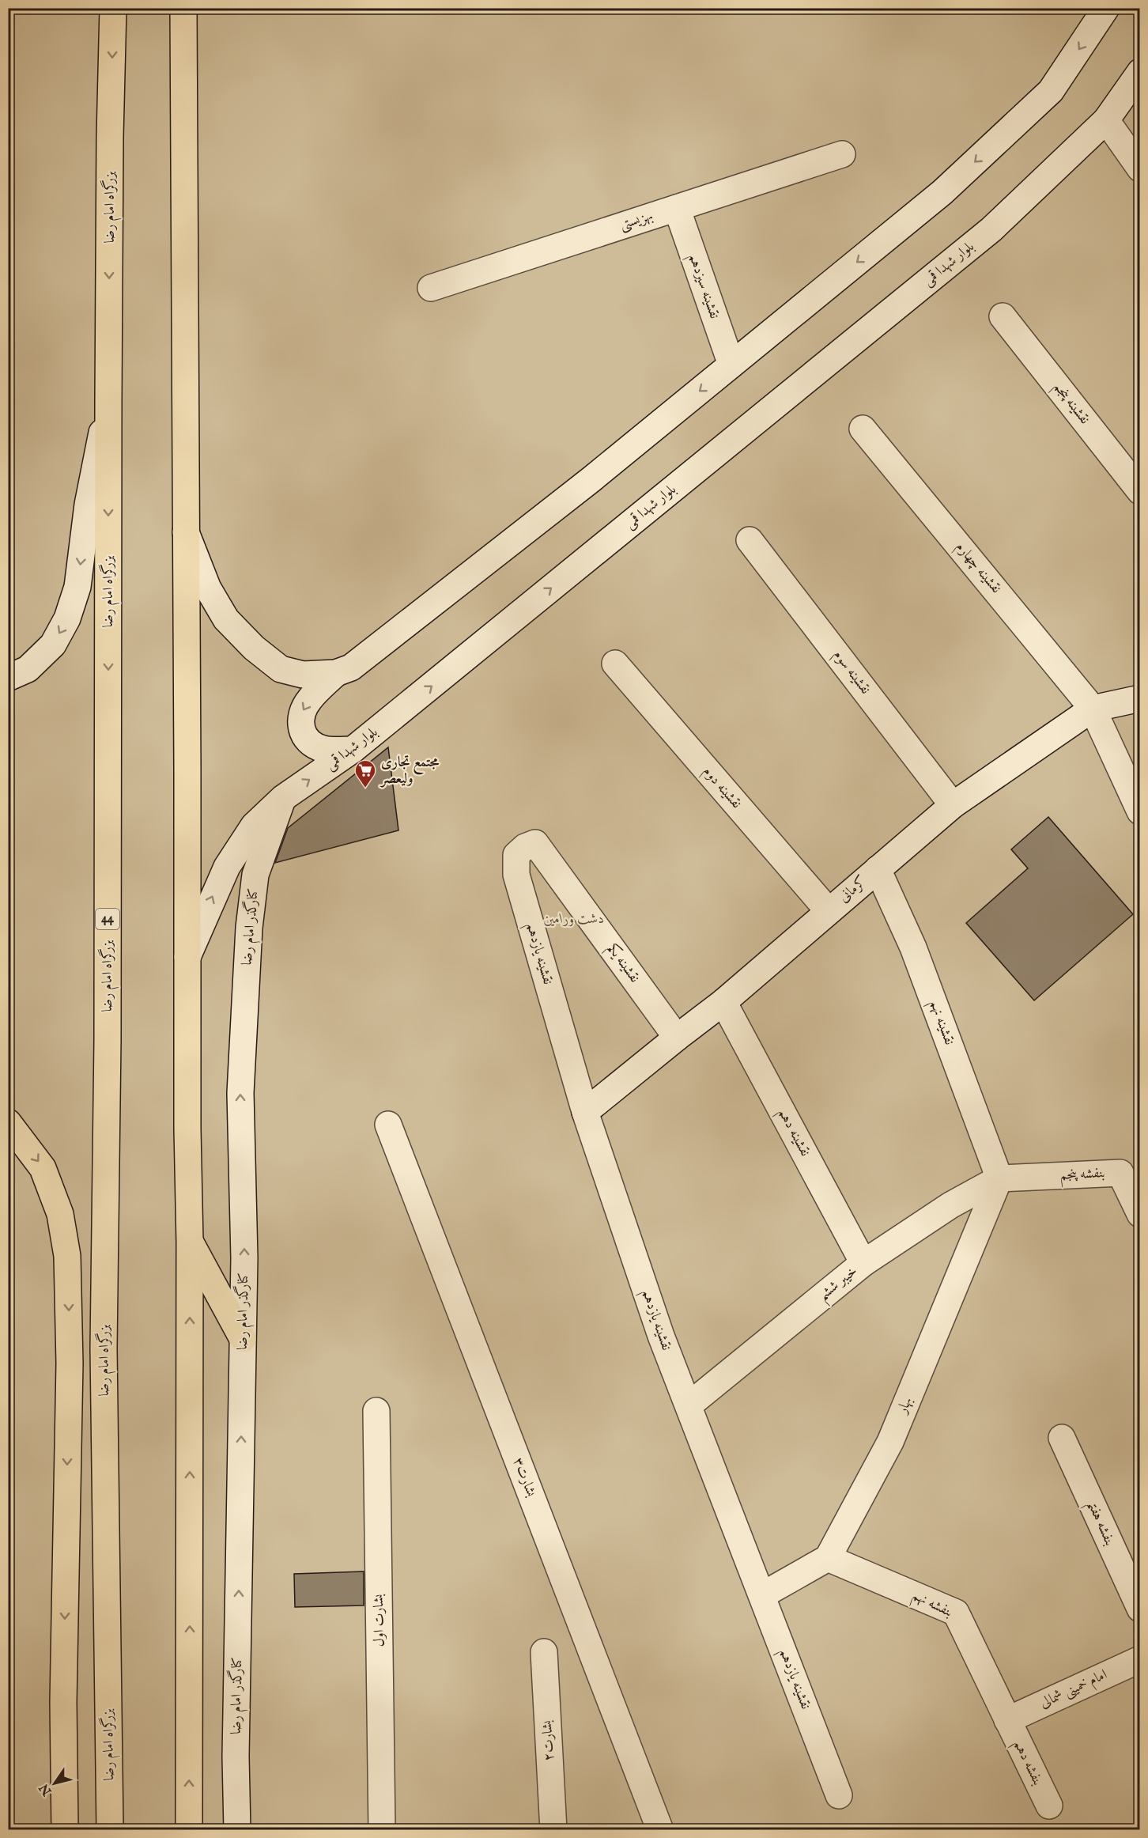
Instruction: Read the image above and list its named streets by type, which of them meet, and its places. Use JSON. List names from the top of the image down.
{
  "streets": {
    "main road": ["بزرگراه امام رضا", "44"],
    "street": [
      "بهزیستی",
      "بلوار شهدا قمی",
      "نقشینه سیزدهم",
      "نقشینه پنجم",
      "نقشینه چهارم",
      "نقشینه سوم",
      "نقشینه دوم",
      "کرمانی",
      "کنارگذر امام رضا",
      "نقشینه یازدهم",
      "نقشینه یکم",
      "نقشینه نهم",
      "نقشینه دهم",
      "بنفشه پنجم",
      "خیبر ششم",
      "بهار",
      "بشارت۳",
      "بنفشه هفتم",
      "بنفشه نهم",
      "بشارت اول",
      "امام خمینی شمالی",
      "بشارت۲",
      "بنفشه دهم"
    ]
  },
  "crossings": [
    ["بهزیستی", "نقشینه سیزدهم"],
    ["بلوار شهدا قمی", "کنارگذر امام رضا"],
    ["نقشینه چهارم", "کرمانی"],
    ["نقشینه سوم", "کرمانی"],
    ["نقشینه دوم", "کرمانی"],
    ["کرمانی", "نقشینه یازدهم"],
    ["کرمانی", "نقشینه یکم"],
    ["کرمانی", "نقشینه نهم"],
    ["کرمانی", "نقشینه دهم"],
    ["نقشینه یازدهم", "نقشینه یکم"],
    ["نقشینه یازدهم", "خیبر ششم"],
    ["نقشینه نهم", "بنفشه پنجم"],
    ["نقشینه نهم", "خیبر ششم"],
    ["نقشینه نهم", "بهار"],
    ["نقشینه دهم", "خیبر ششم"],
    ["بنفشه پنجم", "خیبر ششم"],
    ["بنفشه پنجم", "بهار"],
    ["خیبر ششم", "بهار"],
    ["بهار", "بنفشه نهم"],
    ["بنفشه نهم", "امام خمینی شمالی"],
    ["بنفشه نهم", "بنفشه دهم"],
    ["امام خمینی شمالی", "بنفشه دهم"]
  ],
  "one_way": ["کنارگذر امام رضا"],
  "parks": ["دشت ورامین"],
  "places": {
    "supermarket": ["مجتمع تجاری ولیعصر"]
  },
  "north": "bottom left"
}
